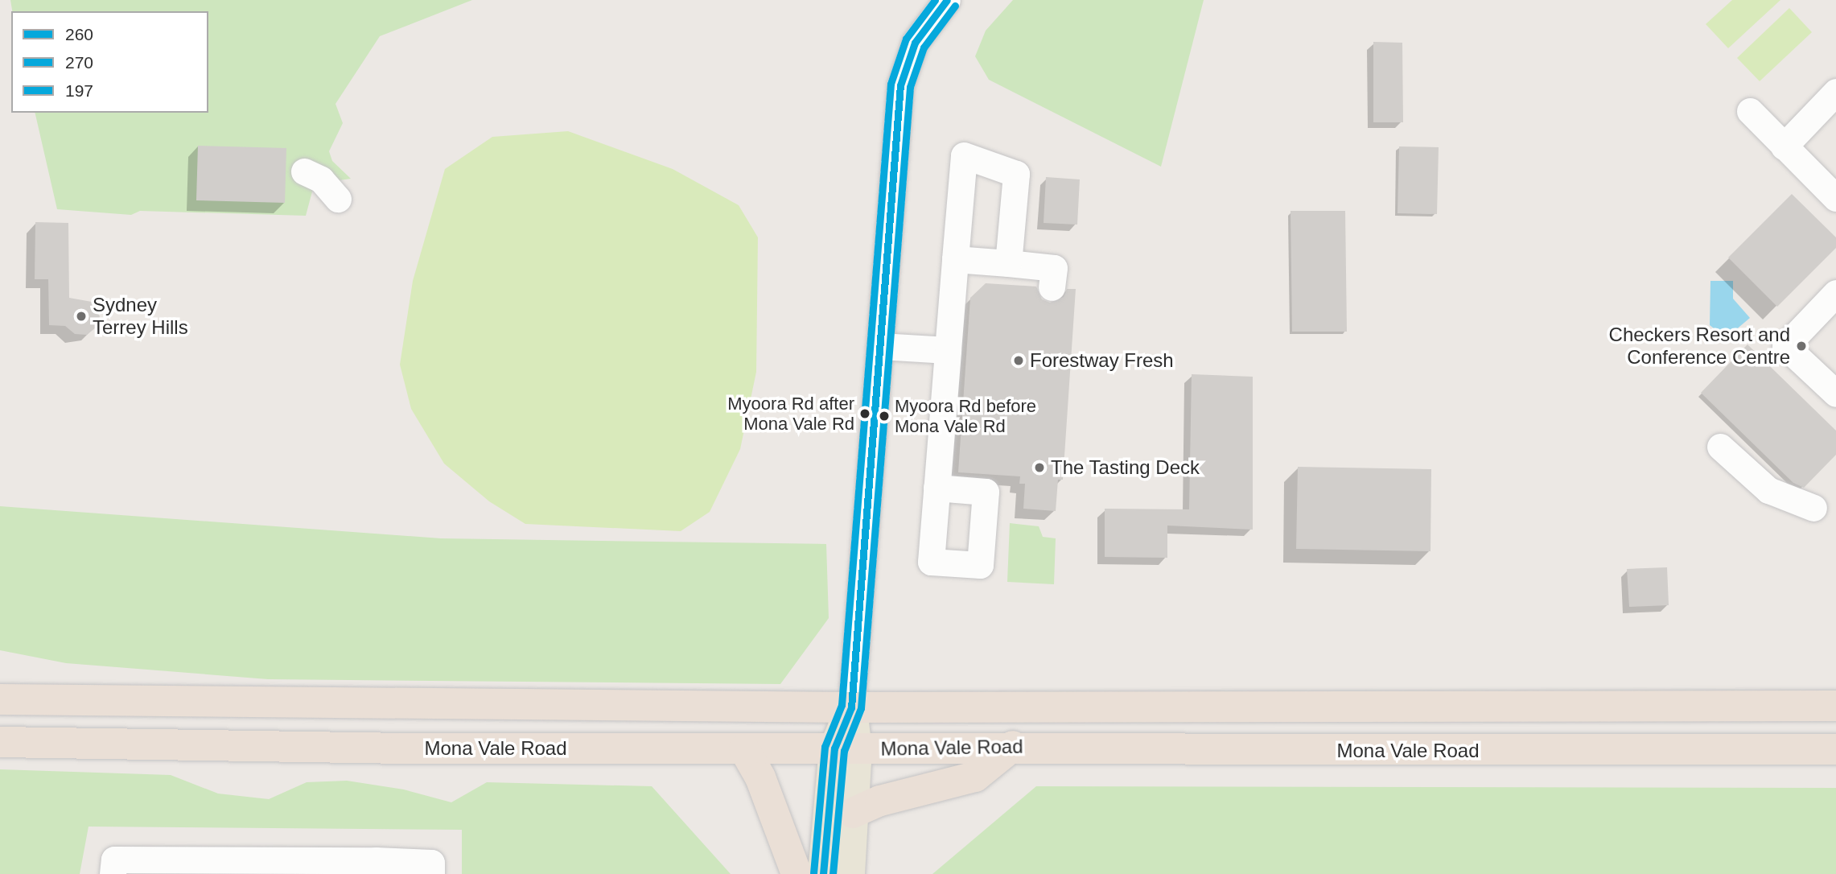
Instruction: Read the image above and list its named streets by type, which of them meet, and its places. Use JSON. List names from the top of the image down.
{
  "streets": {
    "highway": ["Mona Vale Road"]
  },
  "places": [
    "Sydney Terrey Hills",
    "Checkers Resort and Conference Centre",
    "Forestway Fresh",
    "Myoora Rd after Mona Vale Rd",
    "Myoora Rd before Mona Vale Rd",
    "The Tasting Deck"
  ],
  "lines": ["transit line 260", "transit line 197", "transit line 270"],
  "legend": ["260", "270", "197"]
}
